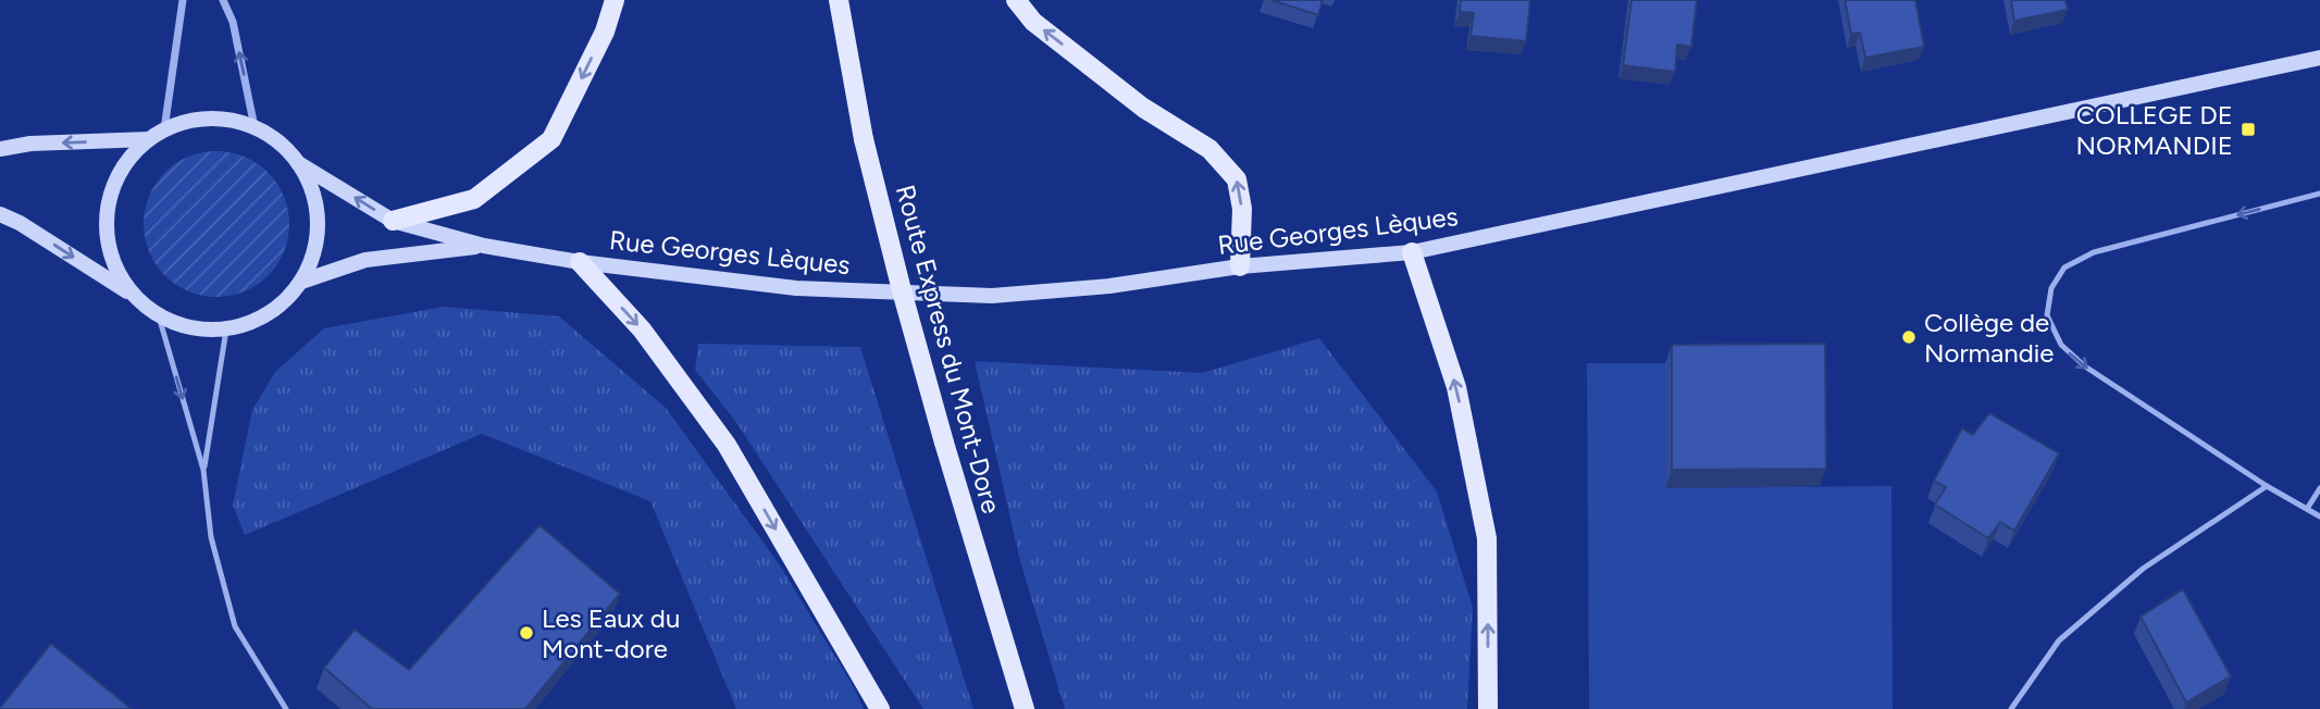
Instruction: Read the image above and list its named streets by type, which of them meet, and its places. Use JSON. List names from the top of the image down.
{
  "streets": {
    "main road": ["Rue Georges Lèques", "Route Express du Mont-Dore"]
  },
  "places": {
    "transit": ["COLLEGE DE NORMANDIE"],
    "other": ["Collège de Normandie", "Les Eaux du Mont-dore"]
  }
}
